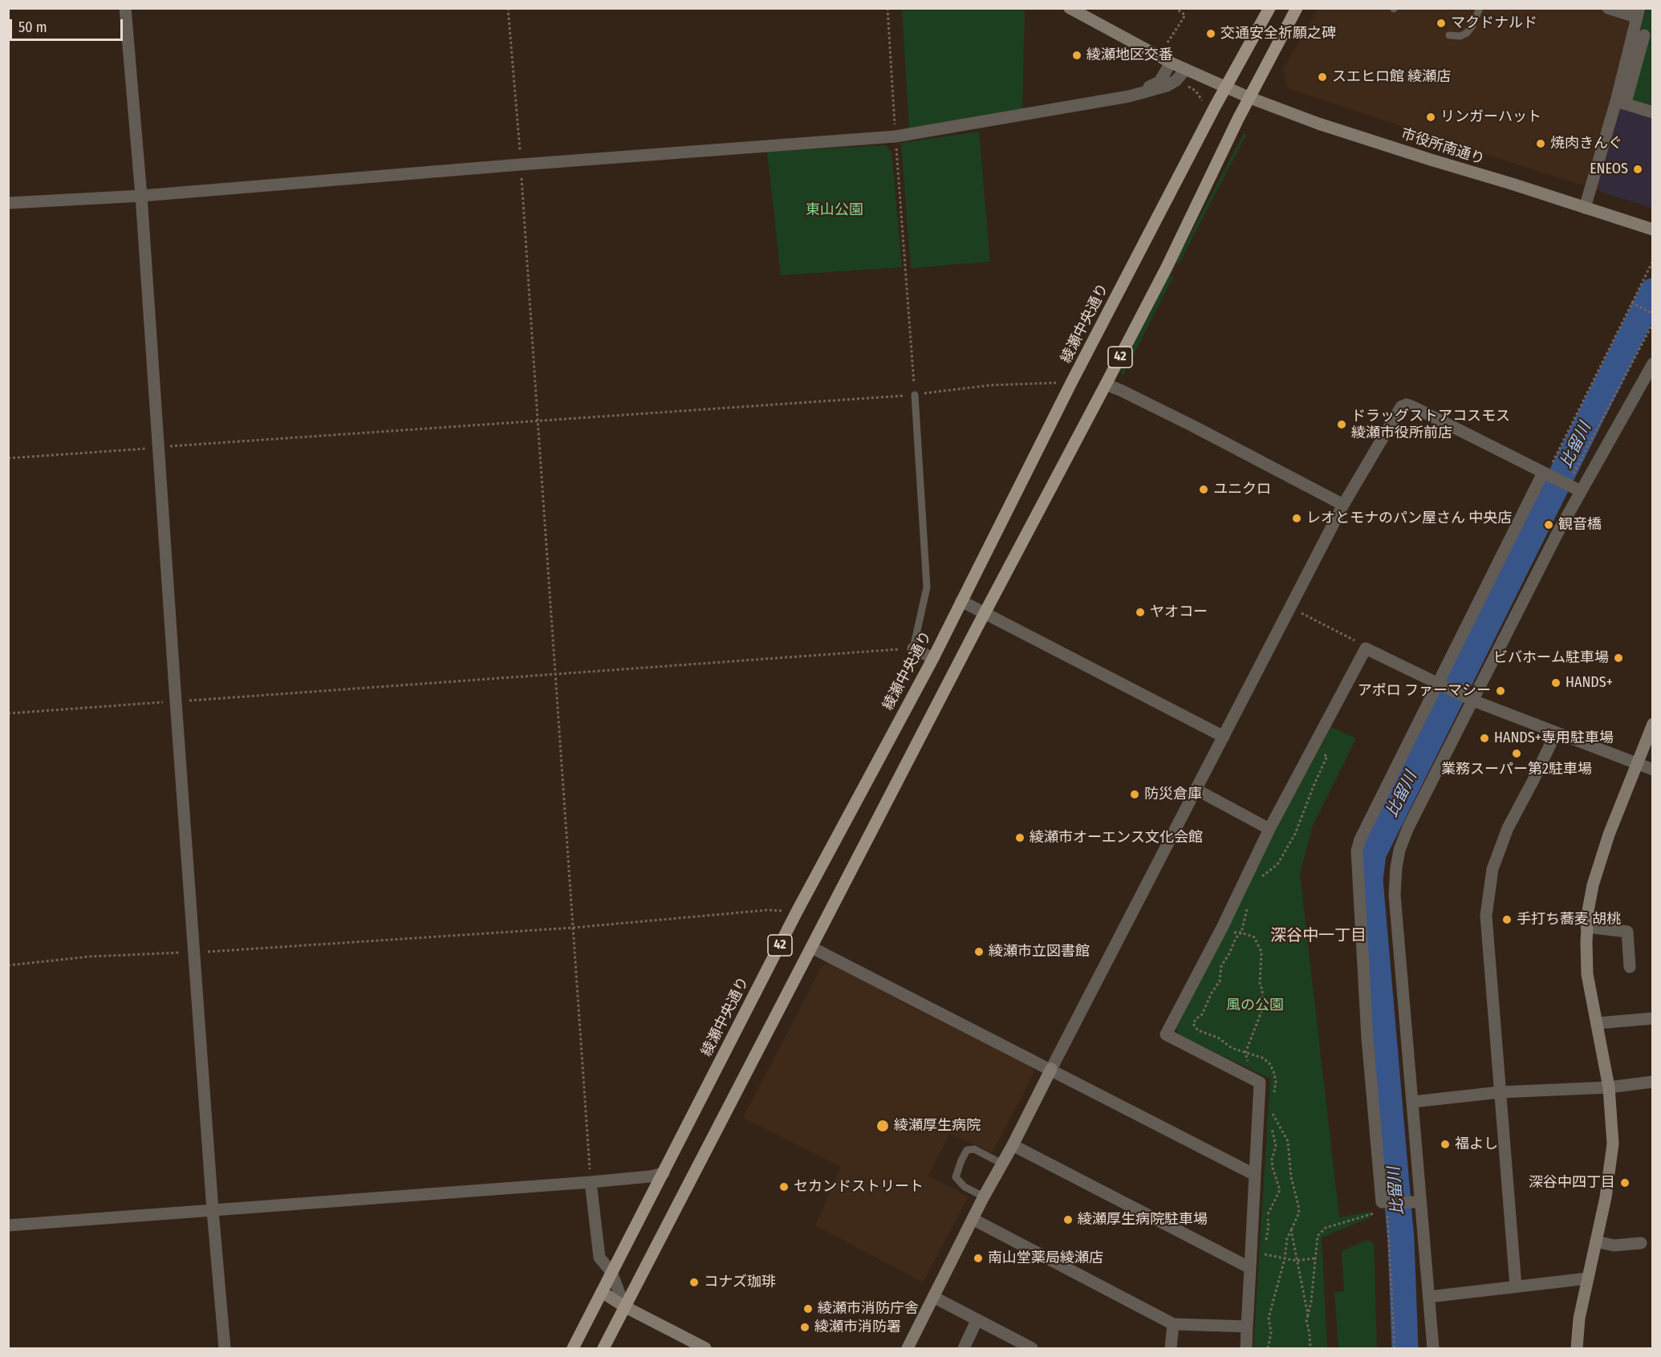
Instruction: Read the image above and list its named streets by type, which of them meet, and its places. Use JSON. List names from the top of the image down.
{
  "streets": {
    "main road": ["綾瀬中央通り", "42"],
    "street": ["市役所南通り"]
  },
  "crossings": [
    ["市役所南通り", "綾瀬中央通り"],
    ["市役所南通り", "42"]
  ],
  "districts": ["深谷中一丁目"],
  "water": ["比留川"],
  "parks": ["東山公園", "風の公園"],
  "places": [
    "マクドナルド",
    "交通安全祈願之碑",
    "綾瀬地区交番",
    "スエヒロ館 綾瀬店",
    "リンガーハット",
    "焼肉きんぐ",
    "ENEOS",
    "ドラッグストアコスモス 綾瀬市役所前店",
    "ユニクロ",
    "レオとモナのパン屋さん 中央店",
    "観音橋",
    "ヤオコー",
    "ビバホーム駐車場",
    "HANDS+",
    "アポロ ファーマシー",
    "HANDS+専用駐車場",
    "業務スーパー第2駐車場",
    "防災倉庫",
    "綾瀬市オーエンス文化会館",
    "手打ち蕎麦 胡桃",
    "綾瀬市立図書館",
    "綾瀬厚生病院",
    "福よし",
    "深谷中四丁目",
    "セカンドストリート",
    "綾瀬厚生病院駐車場",
    "南山堂薬局綾瀬店",
    "コナズ珈琲",
    "綾瀬市消防庁舎",
    "綾瀬市消防署"
  ],
  "scale_bar": "50 m"
}
